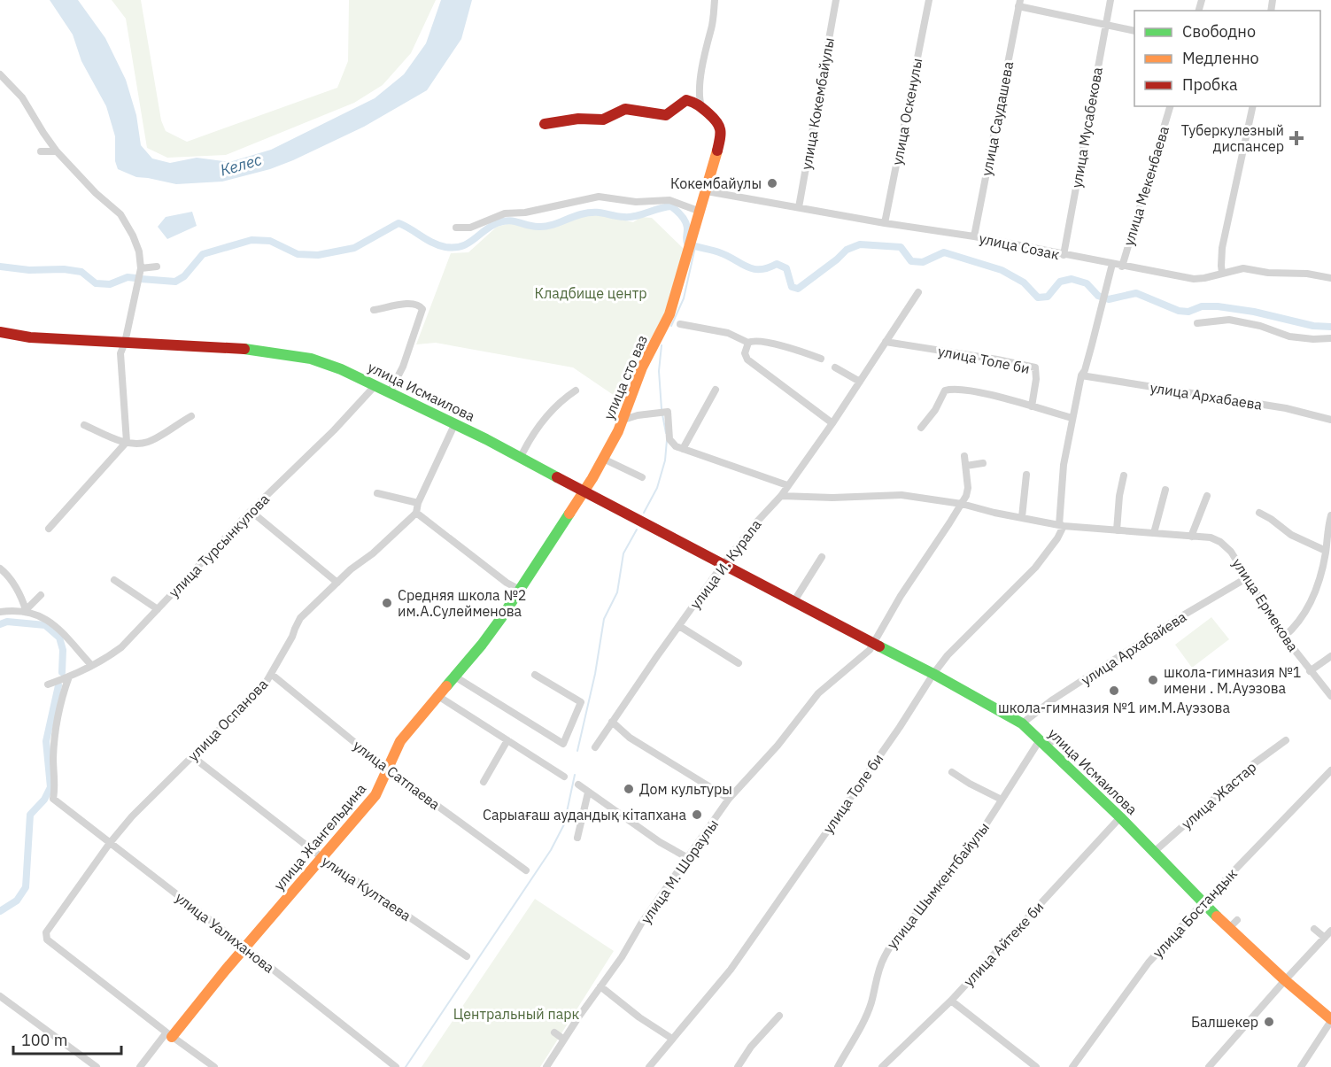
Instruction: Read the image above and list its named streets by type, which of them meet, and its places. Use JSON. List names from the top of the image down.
{
  "streets": {
    "main road": ["улица сто ваз", "улица Исмаилова", "улица Жангельдина"],
    "street": [
      "улица Кокембайулы",
      "улица Оскенулы",
      "улица Саудашева",
      "улица Мусабекова",
      "улица Мекенбаева",
      "улица Созак",
      "улица Толе би",
      "улица Архабаева",
      "улица Турсынкулова",
      "улица И. Курала",
      "улица Ермекова",
      "улица Архабайева",
      "улица Оспанова",
      "улица Сатпаева",
      "улица Жастар",
      "улица М. Шораулы",
      "улица Шымкентбайулы",
      "улица Култаева",
      "улица Бостандык",
      "улица Уалиханова",
      "улица Айтеке би"
    ]
  },
  "crossings": [
    ["улица Кокембайулы", "улица Созак"],
    ["улица Оскенулы", "улица Созак"],
    ["улица Саудашева", "улица Созак"],
    ["улица Мусабекова", "улица Созак"],
    ["улица Мекенбаева", "улица Созак"],
    ["улица Созак", "улица Толе би"],
    ["улица Созак", "улица сто ваз"],
    ["улица Толе би", "улица Исмаилова"],
    ["улица Толе би", "улица Архабаева"],
    ["улица Толе би", "улица И. Курала"],
    ["улица Толе би", "улица Ермекова"],
    ["улица сто ваз", "улица Исмаилова"],
    ["улица сто ваз", "улица Жангельдина"],
    ["улица Исмаилова", "улица Турсынкулова"],
    ["улица Исмаилова", "улица И. Курала"],
    ["улица Исмаилова", "улица Архабайева"],
    ["улица Исмаилова", "улица Жастар"],
    ["улица Исмаилова", "улица Жангельдина"],
    ["улица Исмаилова", "улица М. Шораулы"],
    ["улица Исмаилова", "улица Шымкентбайулы"],
    ["улица Исмаилова", "улица Бостандык"],
    ["улица Исмаилова", "улица Айтеке би"],
    ["улица Турсынкулова", "улица Уалиханова"],
    ["улица И. Курала", "улица Ермекова"],
    ["улица Ермекова", "улица Архабайева"],
    ["улица Оспанова", "улица Сатпаева"],
    ["улица Оспанова", "улица Жангельдина"],
    ["улица Оспанова", "улица Култаева"],
    ["улица Оспанова", "улица Уалиханова"],
    ["улица Сатпаева", "улица Жангельдина"],
    ["улица Жангельдина", "улица Култаева"],
    ["улица Жангельдина", "улица Уалиханова"]
  ],
  "water": ["Келес"],
  "parks": ["Кладбище центр", "Центральный парк"],
  "places": {
    "health": ["Туберкулезный диспансер"],
    "other": [
      "Кокембайулы",
      "Средняя школа №2 им.А.Сулейменова",
      "школа-гимназия №1 имени . М.Ауэзова",
      "школа-гимназия №1 им.М.Ауэзова",
      "Дом культуры",
      "Сарыағаш аудандық кітапхана",
      "Балшекер"
    ]
  },
  "legend": ["Свободно", "Медленно", "Пробка"],
  "scale_bar": "100 m"
}
